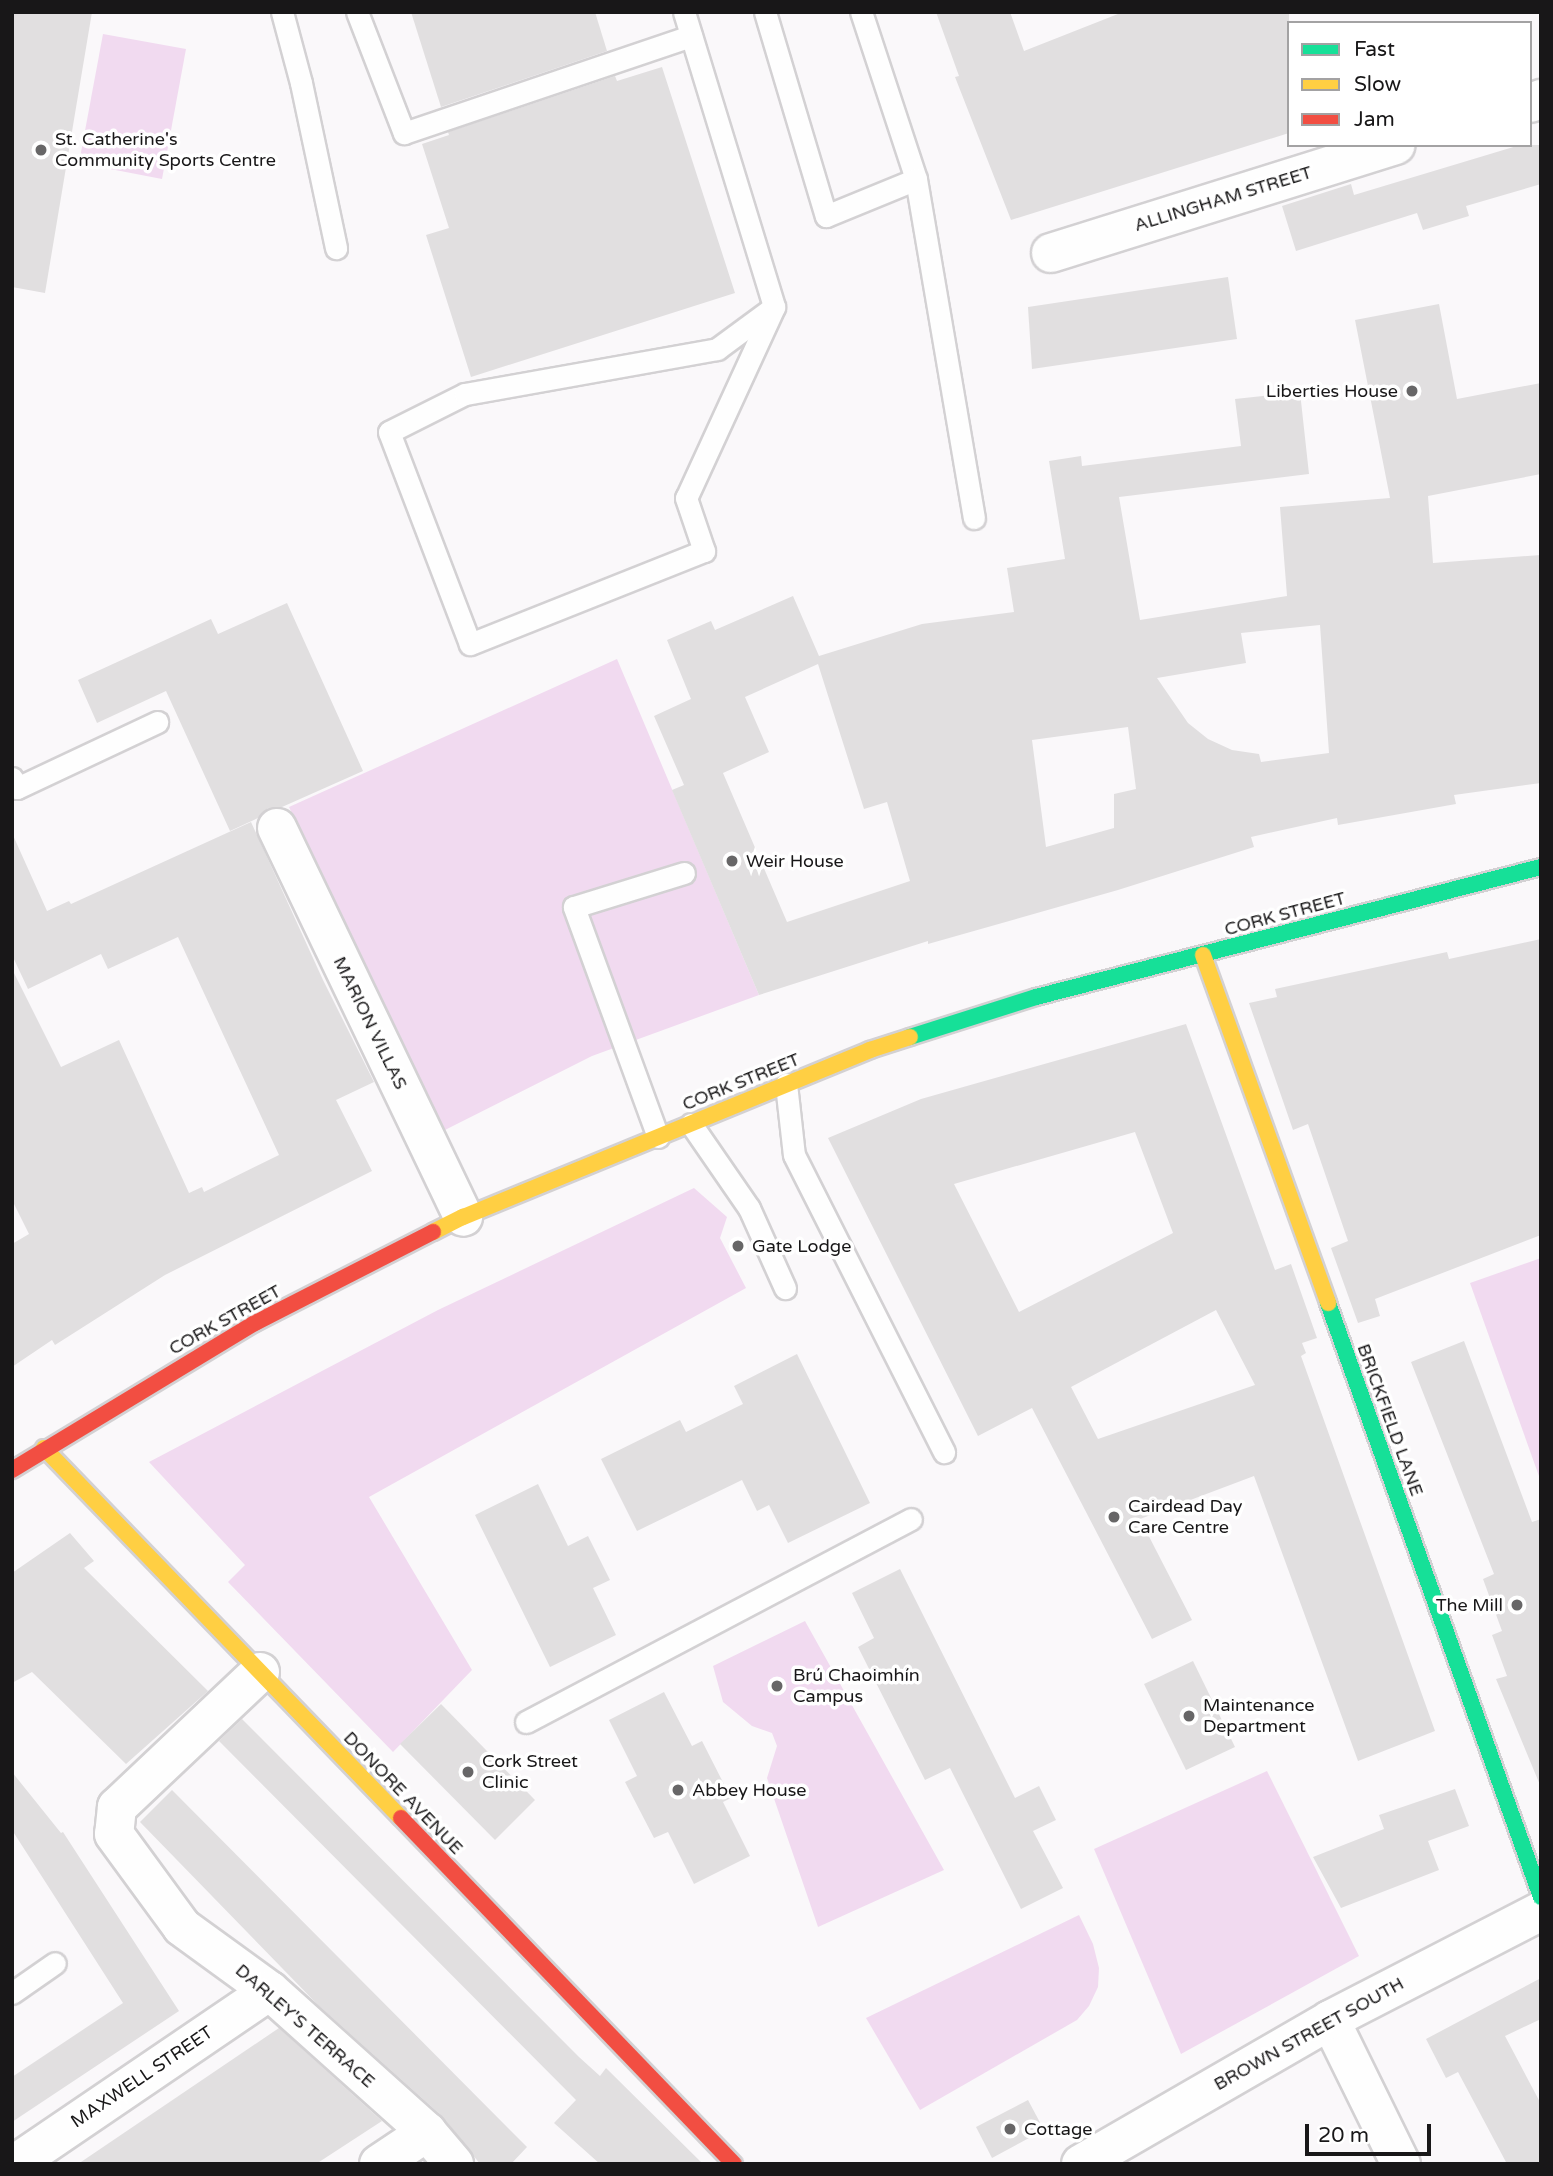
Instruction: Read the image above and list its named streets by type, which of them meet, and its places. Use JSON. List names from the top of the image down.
{
  "streets": {
    "street": [
      "ALLINGHAM STREET",
      "CORK STREET",
      "MARION VILLAS",
      "BRICKFIELD LANE",
      "DONORE AVENUE",
      "DARLEY'S TERRACE",
      "BROWN STREET SOUTH",
      "MAXWELL STREET"
    ]
  },
  "crossings": [
    ["CORK STREET", "MARION VILLAS"],
    ["CORK STREET", "BRICKFIELD LANE"],
    ["CORK STREET", "DONORE AVENUE"],
    ["DONORE AVENUE", "DARLEY'S TERRACE"],
    ["DARLEY'S TERRACE", "MAXWELL STREET"]
  ],
  "places": [
    "St. Catherine's Community Sports Centre",
    "Liberties House",
    "Weir House",
    "Gate Lodge",
    "Cairdead Day Care Centre",
    "The Mill",
    "Brú Chaoimhín Campus",
    "Maintenance Department",
    "Cork Street Clinic",
    "Abbey House",
    "Cottage"
  ],
  "legend": ["Fast", "Slow", "Jam"],
  "scale_bar": "20 m"
}
